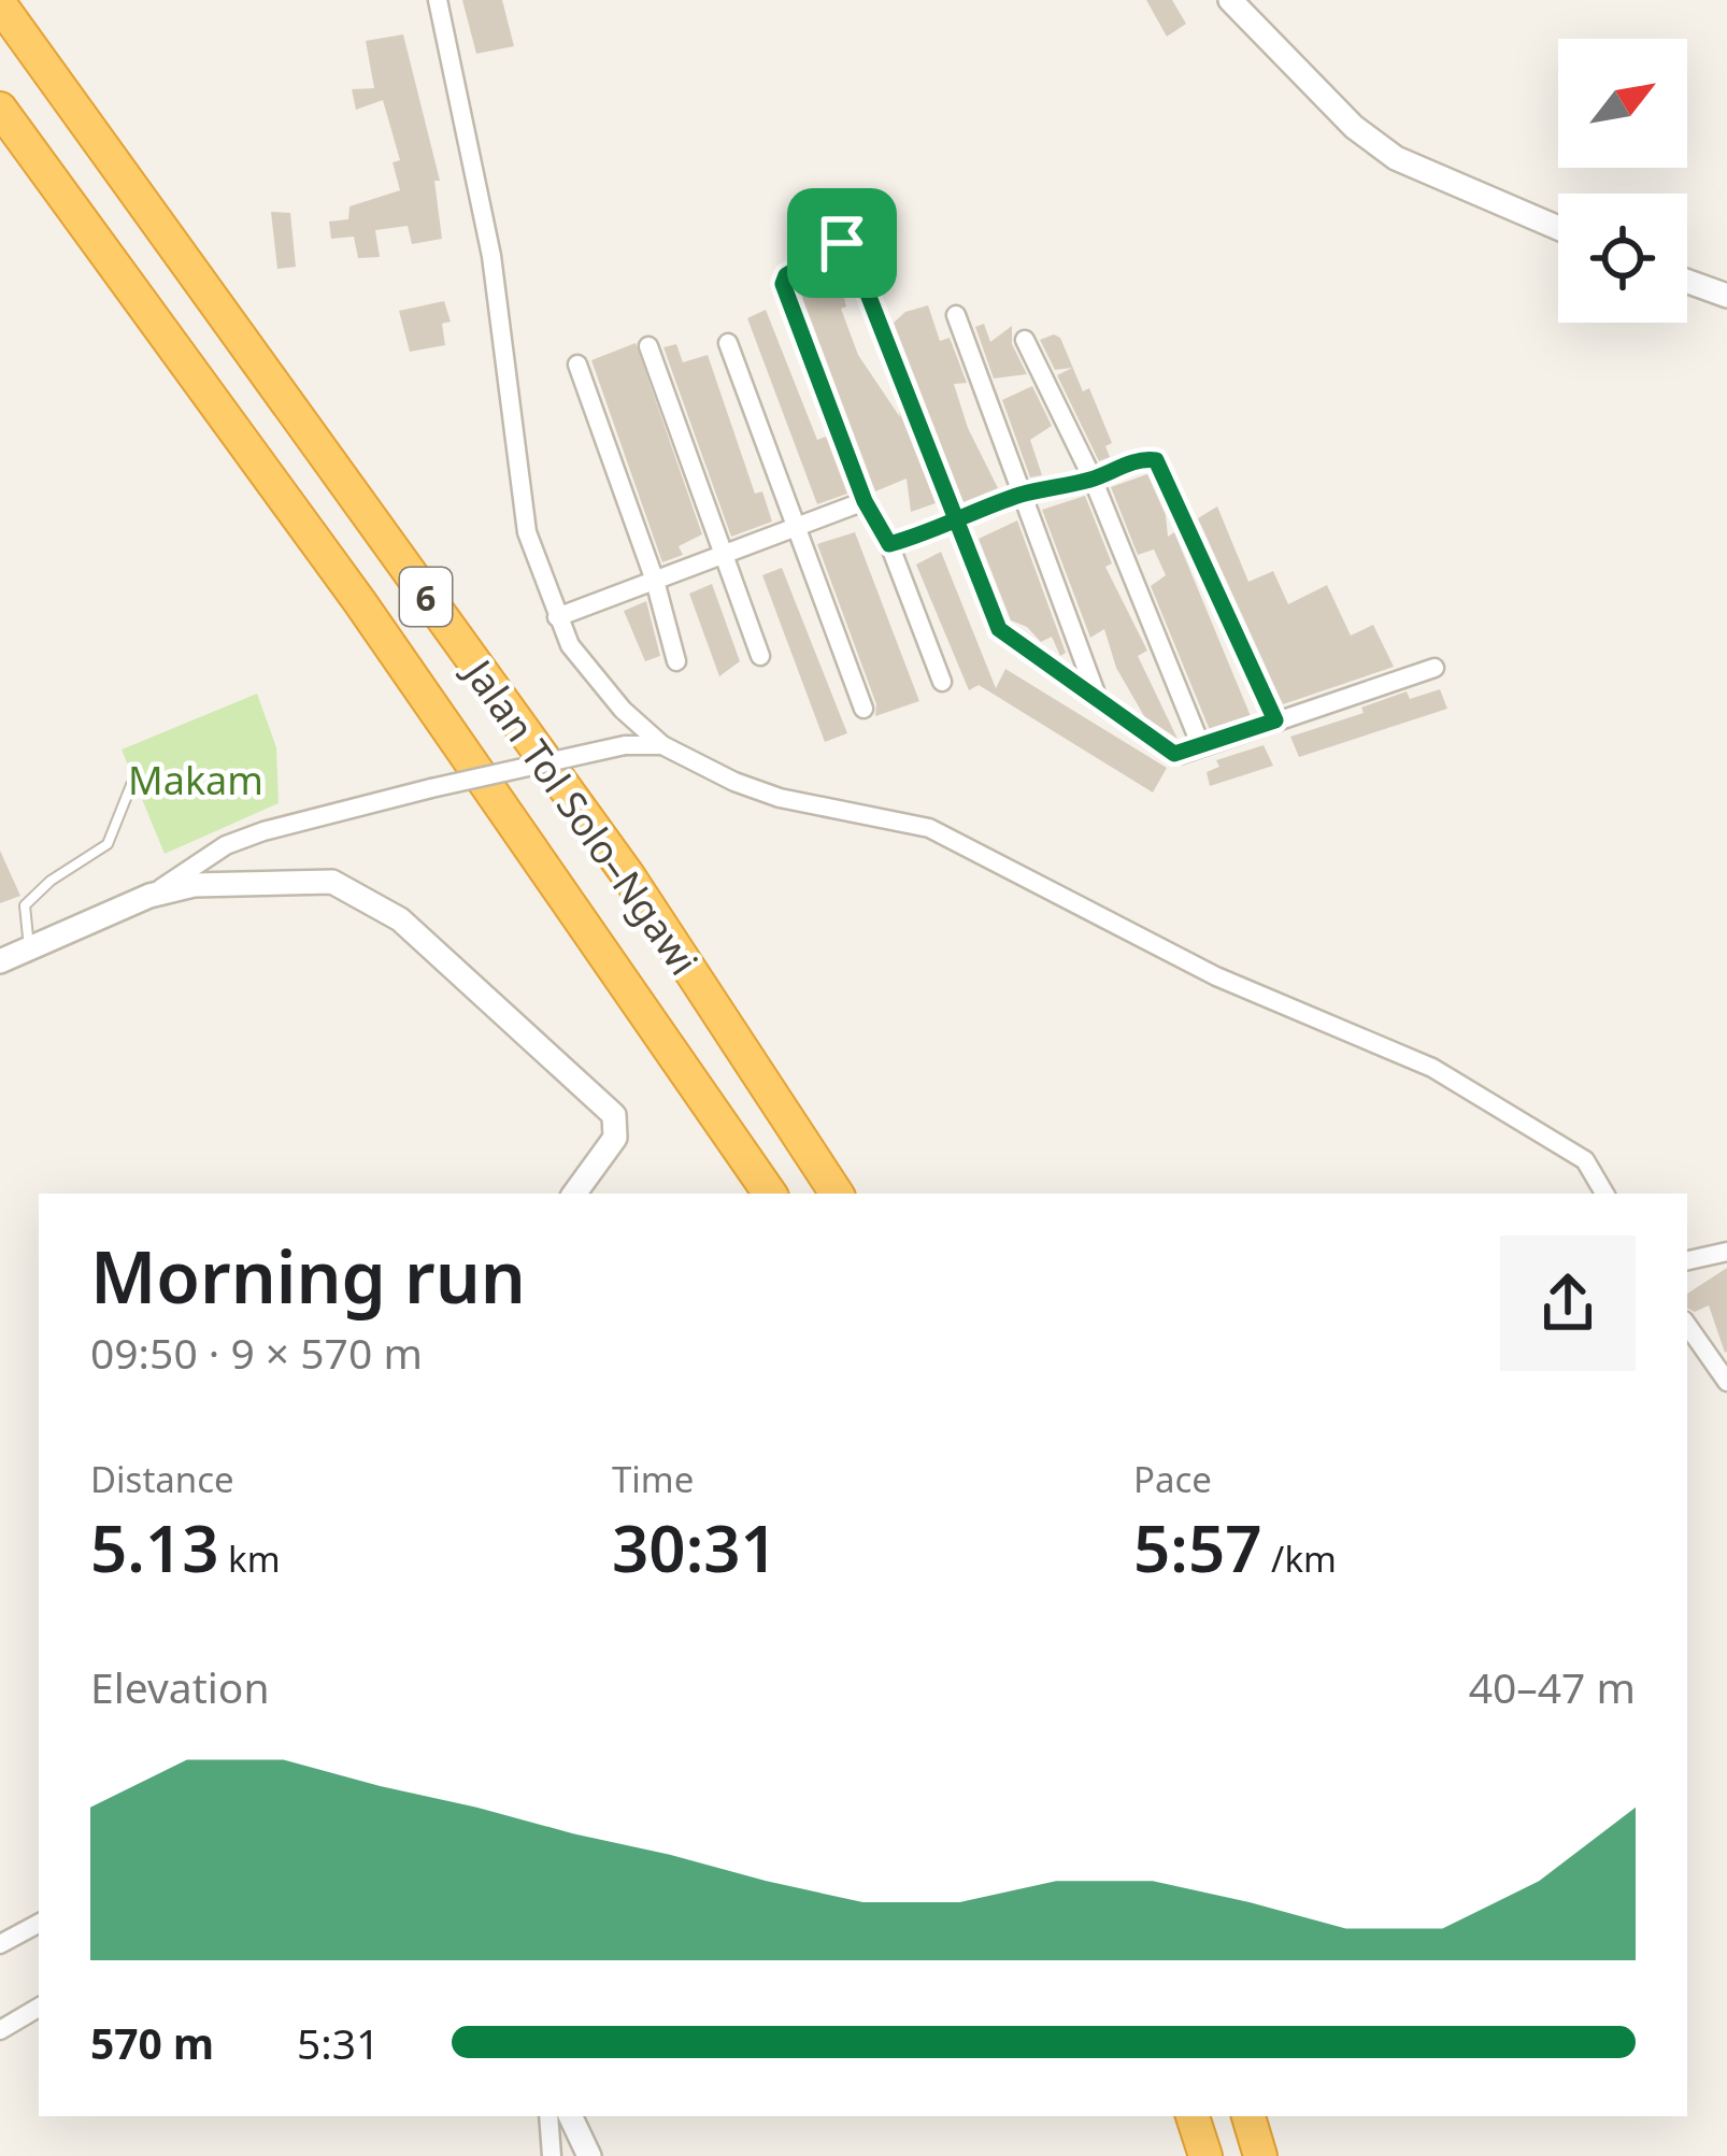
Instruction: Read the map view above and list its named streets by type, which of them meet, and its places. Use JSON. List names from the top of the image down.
{
  "streets": {
    "highway": ["6", "Jalan Tol Solo–Ngawi"]
  },
  "parks": ["Makam"],
  "north": "top right",
  "page": {
    "heading": ["Morning run", "09:50 · 9 × 570 m"],
    "stats": [
      ["Distance", "5.13 km"],
      ["Time", "30:31"],
      ["Pace", "5:57 /km"]
    ],
    "chart": ["Elevation", "40–47 m"],
    "list": [
      {
        "name": "570 m",
        "note": "5:31"
      }
    ]
  }
}
